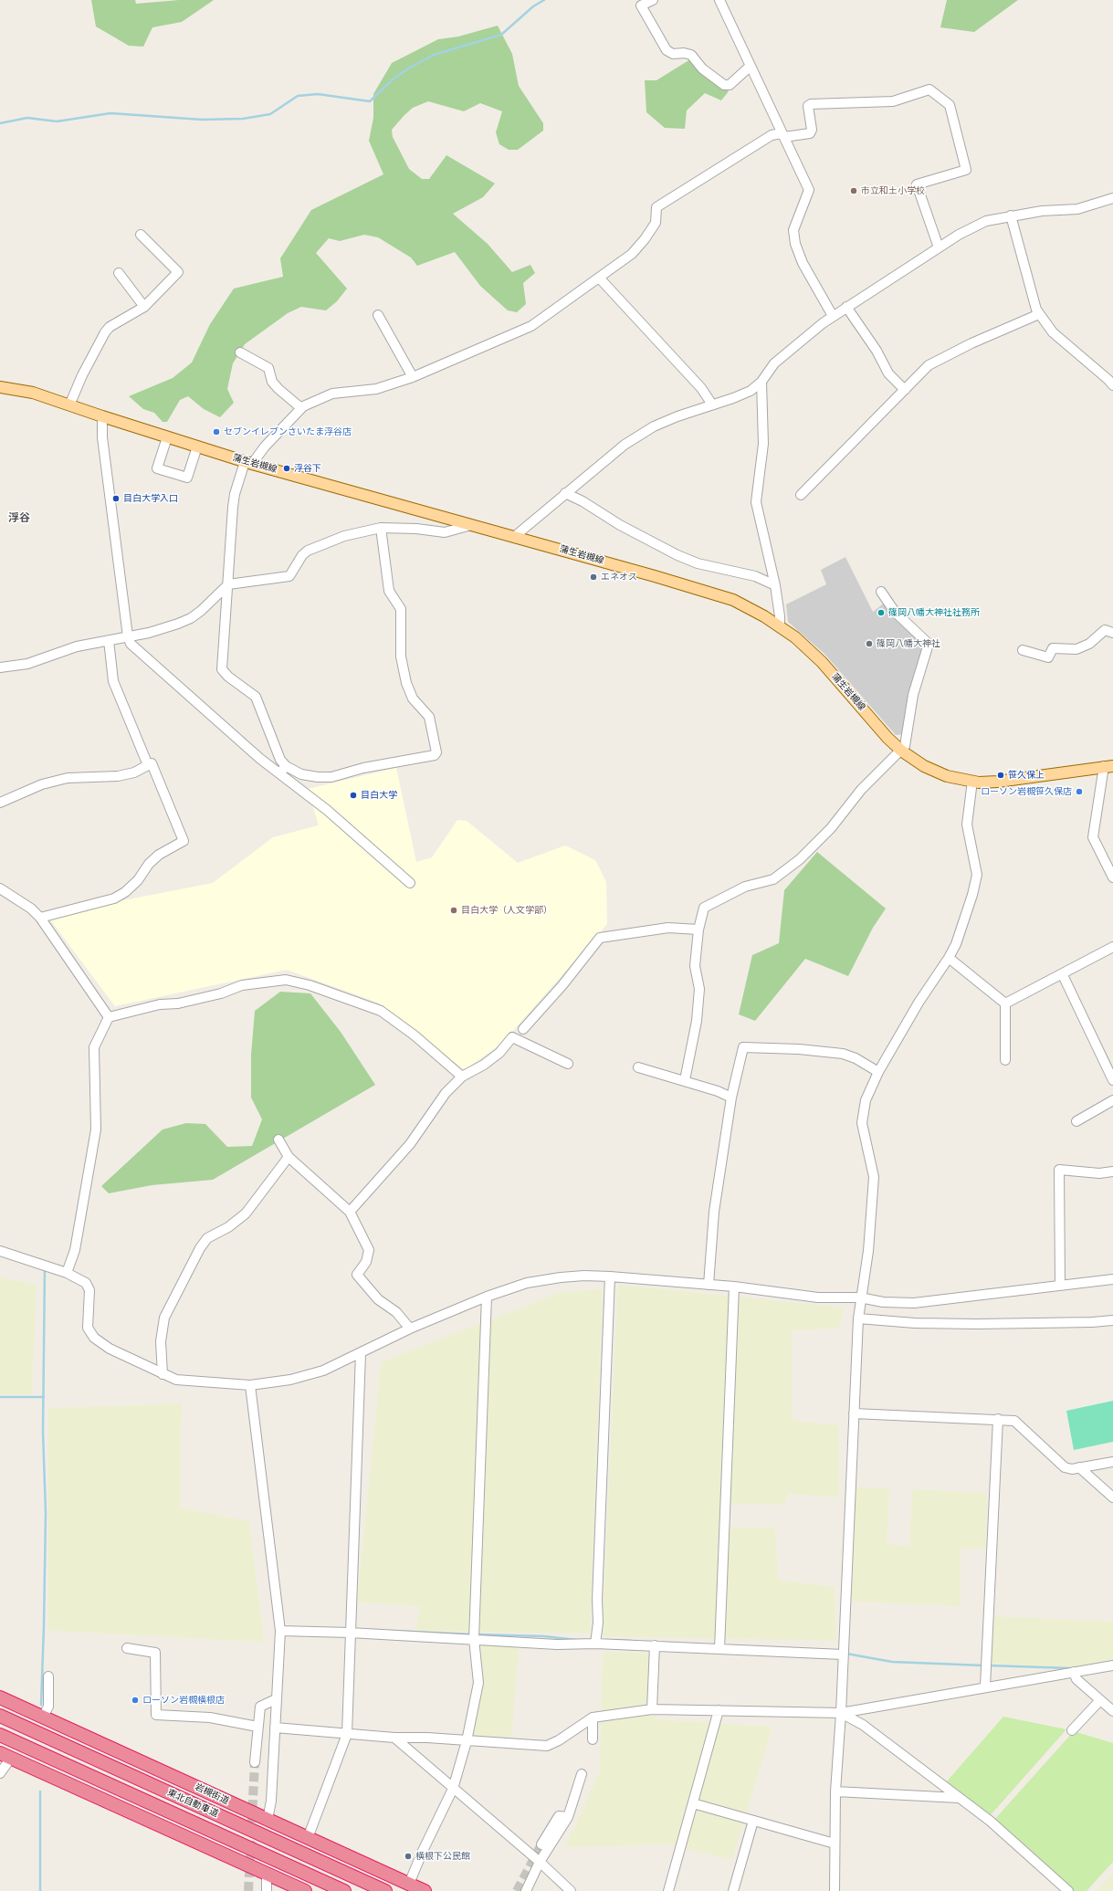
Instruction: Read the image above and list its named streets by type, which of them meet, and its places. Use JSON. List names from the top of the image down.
{
  "streets": {
    "highway": ["岩槻街道", "東北自動車道"],
    "main road": ["蒲生岩槻線"]
  },
  "districts": ["浮谷"],
  "places": [
    "市立和土小学校",
    "セブンイレブンさいたま浮谷店",
    "浮谷下",
    "目白大学入口",
    "エネオス",
    "篠岡八幡大神社社務所",
    "篠岡八幡大神社",
    "笹久保上",
    "ローソン岩槻笹久保店",
    "目白大学",
    "目白大学（人文学部）",
    "ローソン岩槻横根店",
    "横根下公民館"
  ]
}
